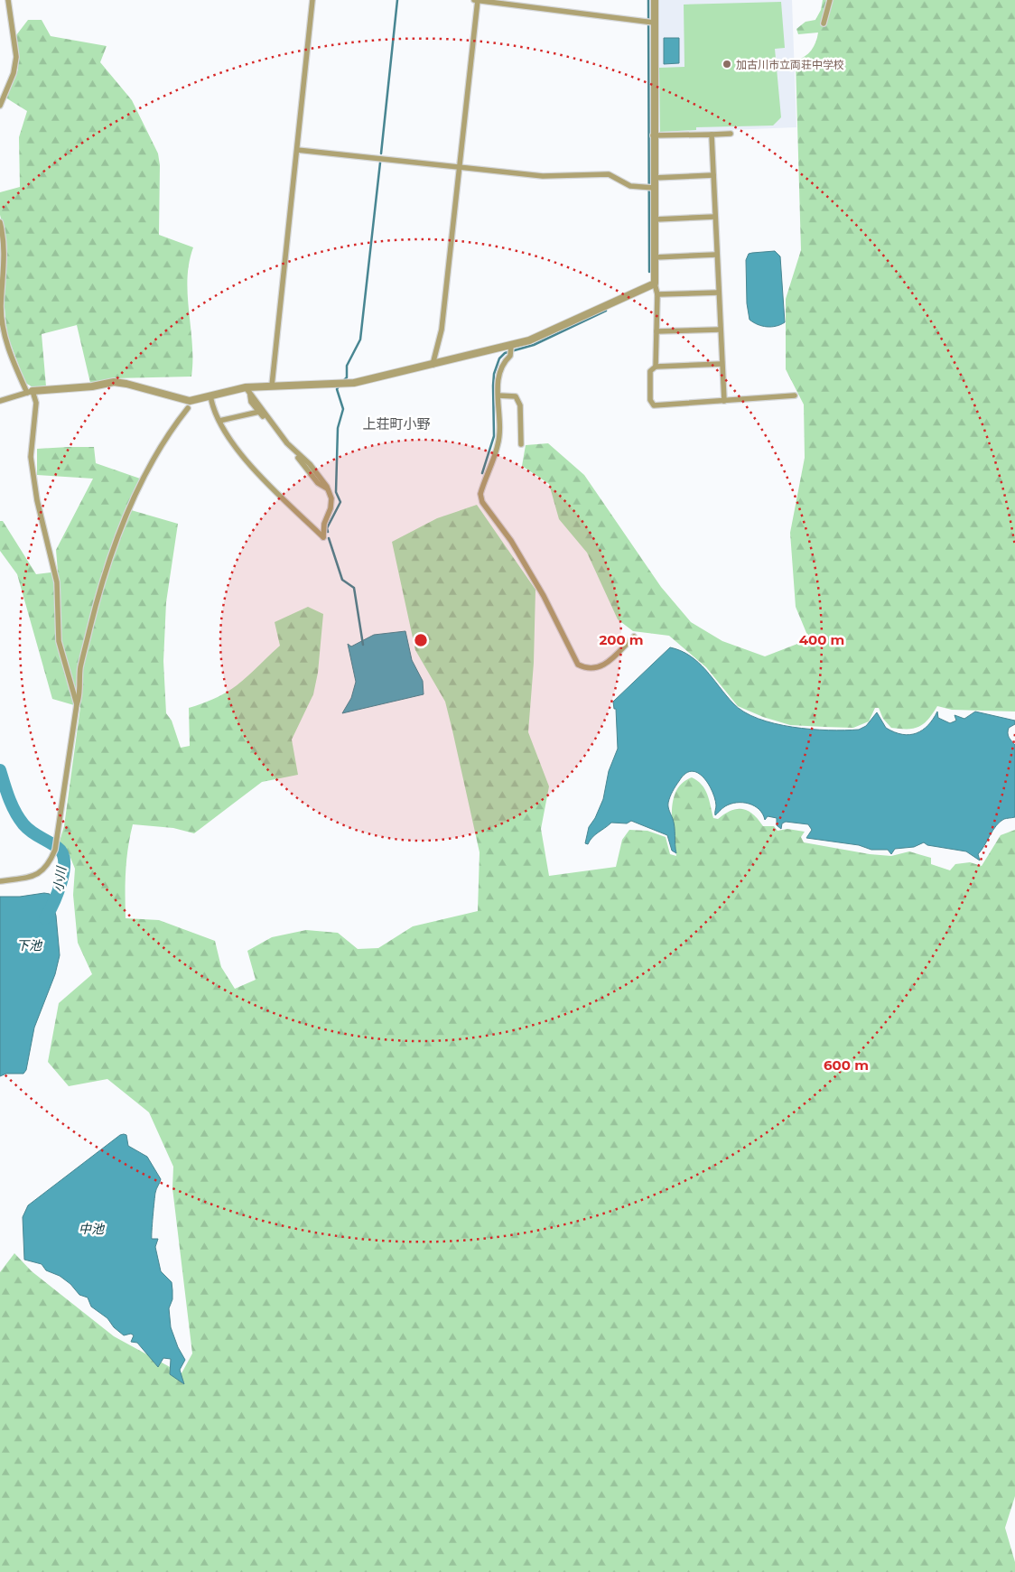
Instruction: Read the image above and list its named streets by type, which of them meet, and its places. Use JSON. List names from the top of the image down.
{
  "districts": ["上荘町小野"],
  "water": ["小川", "下池", "中池"],
  "places": ["加古川市立両荘中学校"],
  "rings": ["200 m", "400 m", "600 m"]
}
